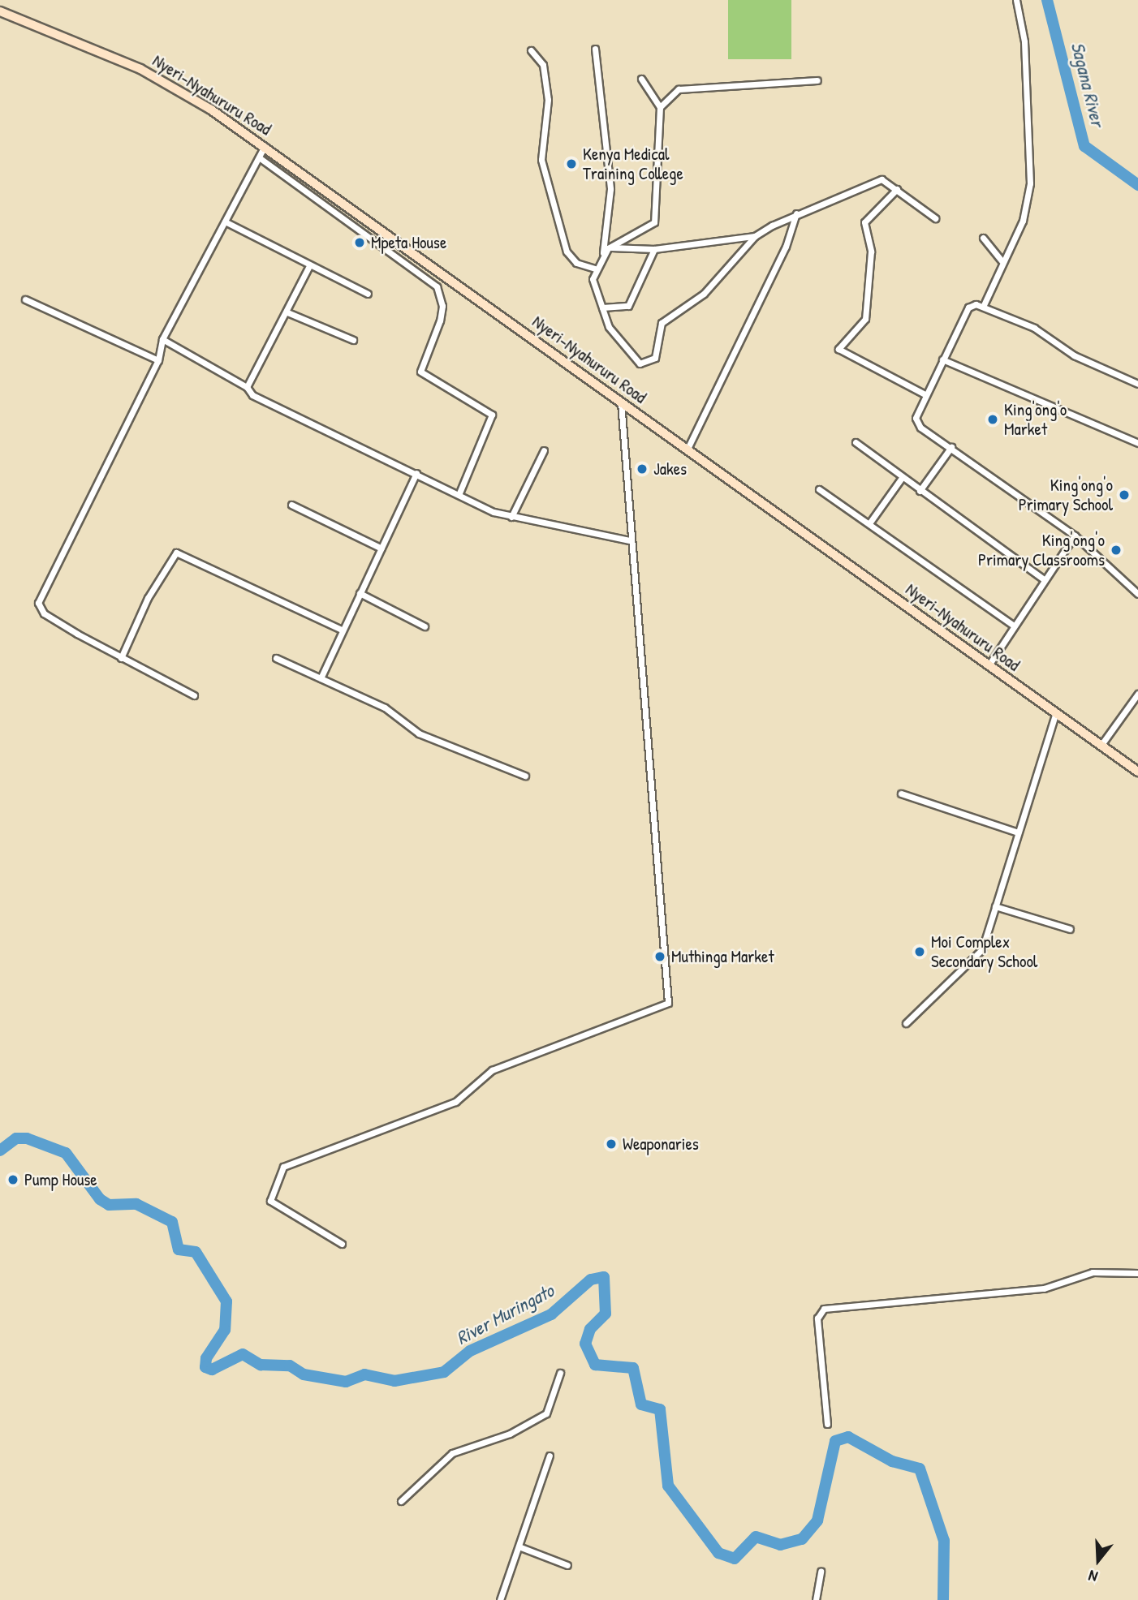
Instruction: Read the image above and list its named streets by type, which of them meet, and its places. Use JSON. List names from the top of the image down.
{
  "streets": {
    "main road": ["Nyeri-Nyahururu Road"]
  },
  "water": ["Sagana River", "River Muringato"],
  "places": [
    "Kenya Medical Training College",
    "Mpeta House",
    "King'ong'o Market",
    "Jakes",
    "King'ong'o Primary School",
    "King'ong'o Primary Classrooms",
    "Moi Complex Secondary School",
    "Muthinga Market",
    "Weaponaries",
    "Pump House"
  ],
  "north": "bottom"
}
